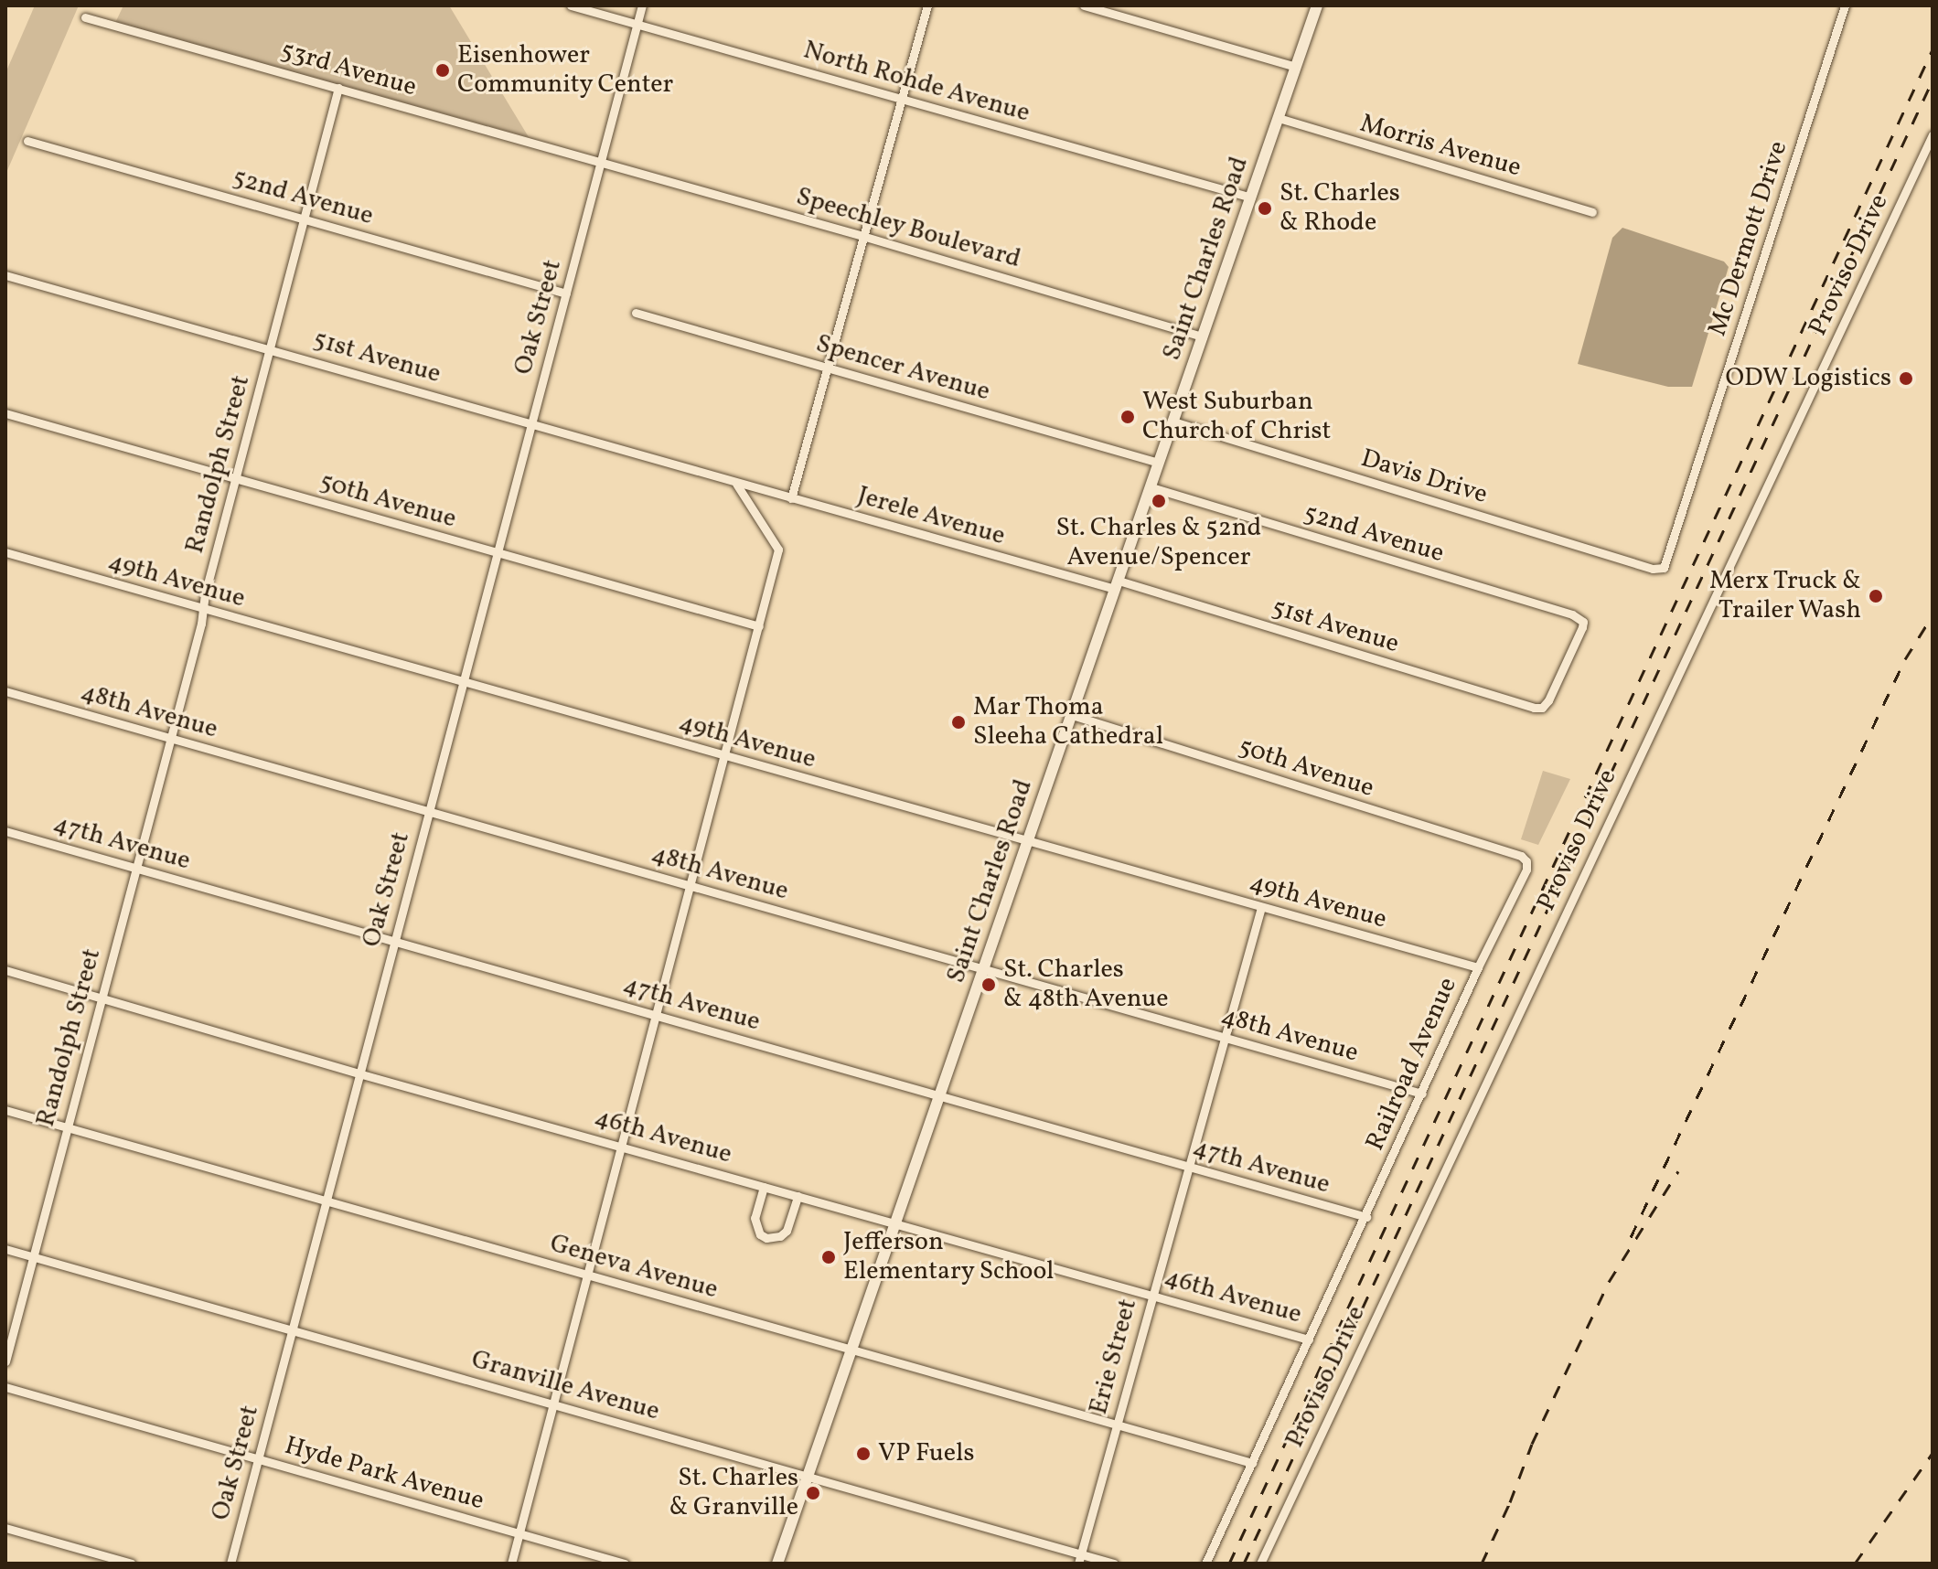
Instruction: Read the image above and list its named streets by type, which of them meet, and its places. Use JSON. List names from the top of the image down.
{
  "streets": {
    "main road": ["Saint Charles Road"],
    "street": [
      "53rd Avenue",
      "North Rohde Avenue",
      "Morris Avenue",
      "52nd Avenue",
      "Speechley Boulevard",
      "Mc Dermott Drive",
      "Proviso Drive",
      "Oak Street",
      "51st Avenue",
      "Spencer Avenue",
      "Randolph Street",
      "Davis Drive",
      "50th Avenue",
      "Jerele Avenue",
      "49th Avenue",
      "48th Avenue",
      "47th Avenue",
      "Railroad Avenue",
      "46th Avenue",
      "Geneva Avenue",
      "Erie Street",
      "Granville Avenue",
      "Hyde Park Avenue"
    ]
  },
  "crossings": [
    ["53rd Avenue", "Speechley Boulevard"],
    ["53rd Avenue", "Oak Street"],
    ["53rd Avenue", "Randolph Street"],
    ["North Rohde Avenue", "Saint Charles Road"],
    ["North Rohde Avenue", "Oak Street"],
    ["Morris Avenue", "Saint Charles Road"],
    ["52nd Avenue", "Saint Charles Road"],
    ["52nd Avenue", "Oak Street"],
    ["52nd Avenue", "51st Avenue"],
    ["52nd Avenue", "Randolph Street"],
    ["Speechley Boulevard", "Saint Charles Road"],
    ["Speechley Boulevard", "Oak Street"],
    ["Mc Dermott Drive", "Davis Drive"],
    ["Saint Charles Road", "51st Avenue"],
    ["Saint Charles Road", "Spencer Avenue"],
    ["Saint Charles Road", "Davis Drive"],
    ["Saint Charles Road", "50th Avenue"],
    ["Saint Charles Road", "Jerele Avenue"],
    ["Saint Charles Road", "49th Avenue"],
    ["Saint Charles Road", "48th Avenue"],
    ["Saint Charles Road", "47th Avenue"],
    ["Saint Charles Road", "46th Avenue"],
    ["Saint Charles Road", "Geneva Avenue"],
    ["Saint Charles Road", "Granville Avenue"],
    ["Oak Street", "51st Avenue"],
    ["Oak Street", "50th Avenue"],
    ["Oak Street", "49th Avenue"],
    ["Oak Street", "48th Avenue"],
    ["Oak Street", "47th Avenue"],
    ["Oak Street", "46th Avenue"],
    ["Oak Street", "Geneva Avenue"],
    ["Oak Street", "Granville Avenue"],
    ["Oak Street", "Hyde Park Avenue"],
    ["51st Avenue", "Randolph Street"],
    ["51st Avenue", "Jerele Avenue"],
    ["Randolph Street", "50th Avenue"],
    ["Randolph Street", "49th Avenue"],
    ["Randolph Street", "48th Avenue"],
    ["Randolph Street", "47th Avenue"],
    ["Randolph Street", "46th Avenue"],
    ["Randolph Street", "Geneva Avenue"],
    ["Randolph Street", "Granville Avenue"],
    ["50th Avenue", "Railroad Avenue"],
    ["49th Avenue", "Railroad Avenue"],
    ["49th Avenue", "Erie Street"],
    ["48th Avenue", "Railroad Avenue"],
    ["48th Avenue", "Erie Street"],
    ["47th Avenue", "Railroad Avenue"],
    ["47th Avenue", "Erie Street"],
    ["Railroad Avenue", "46th Avenue"],
    ["Railroad Avenue", "Geneva Avenue"],
    ["46th Avenue", "Erie Street"],
    ["Geneva Avenue", "Erie Street"],
    ["Erie Street", "Granville Avenue"]
  ],
  "places": [
    "Eisenhower Community Center",
    "St. Charles & Rhode",
    "ODW Logistics",
    "West Suburban Church of Christ",
    "St. Charles & 52nd Avenue/Spencer",
    "Merx Truck & Trailer Wash",
    "Mar Thoma Sleeha Cathedral",
    "St. Charles & 48th Avenue",
    "Jefferson Elementary School",
    "VP Fuels",
    "St. Charles & Granville"
  ]
}
